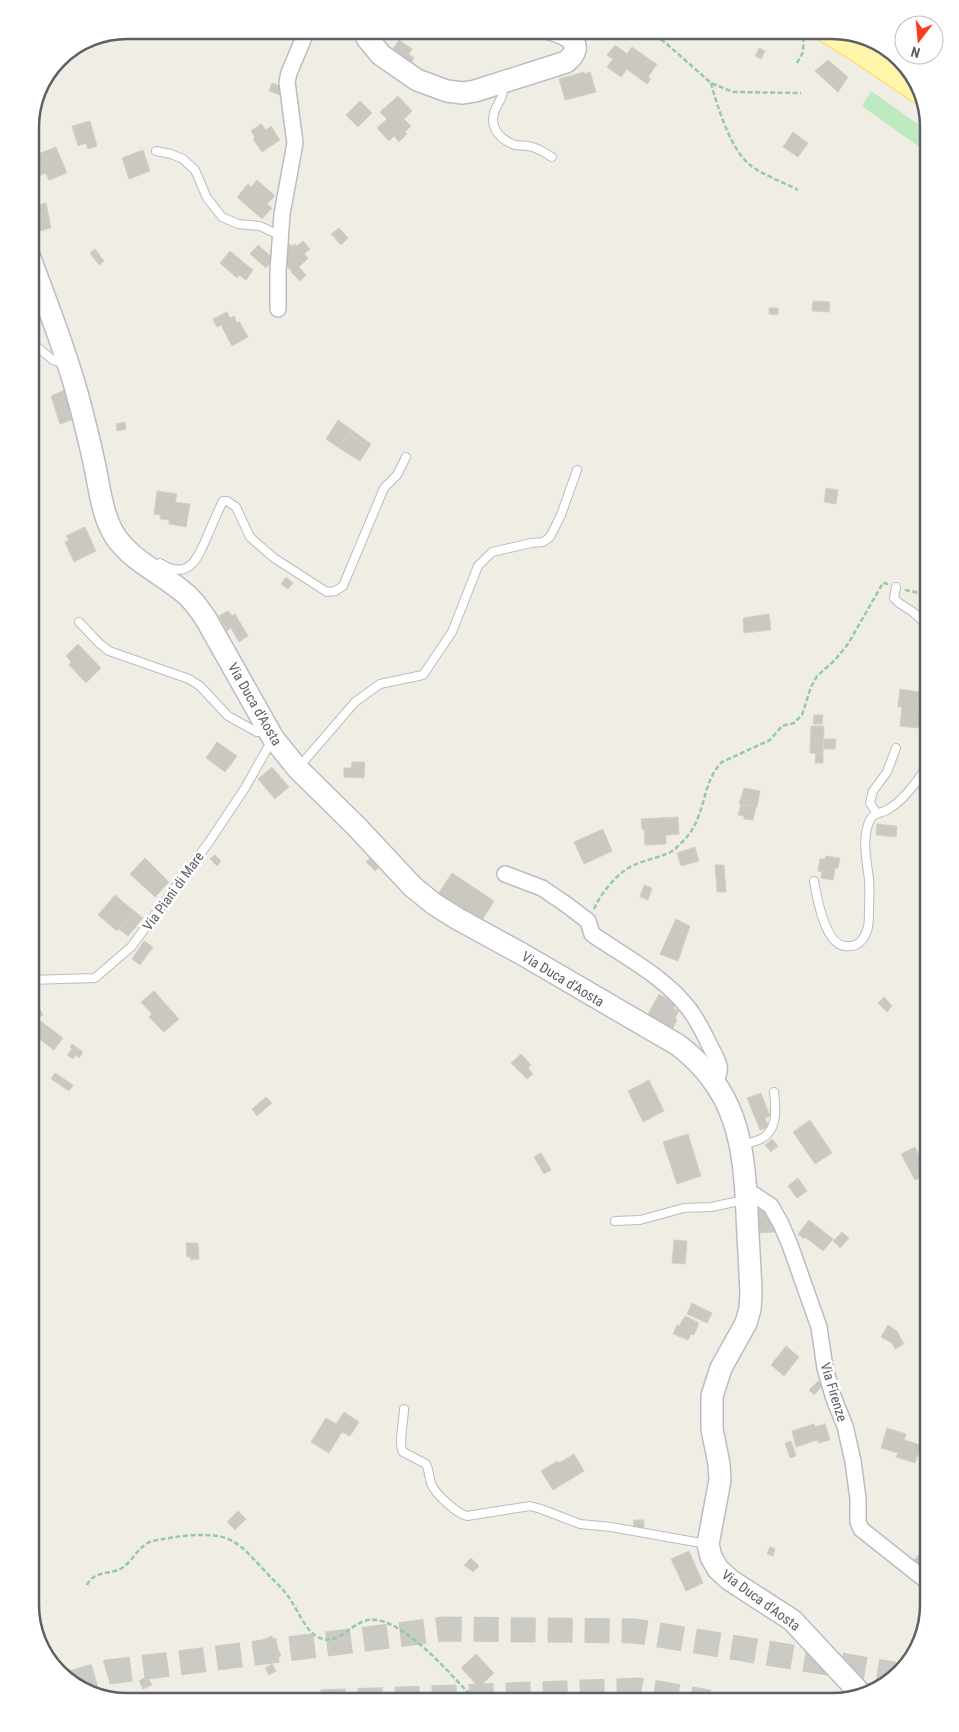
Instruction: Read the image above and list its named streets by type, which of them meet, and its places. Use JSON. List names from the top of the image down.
{
  "streets": {
    "main road": ["Via Duca d'Aosta"],
    "street": ["Via Firenze"],
    "lane": ["Via Piani di Mare"]
  },
  "crossings": [
    ["Via Duca d'Aosta", "Via Piani di Mare"],
    ["Via Duca d'Aosta", "Via Firenze"]
  ],
  "north": "bottom"
}
